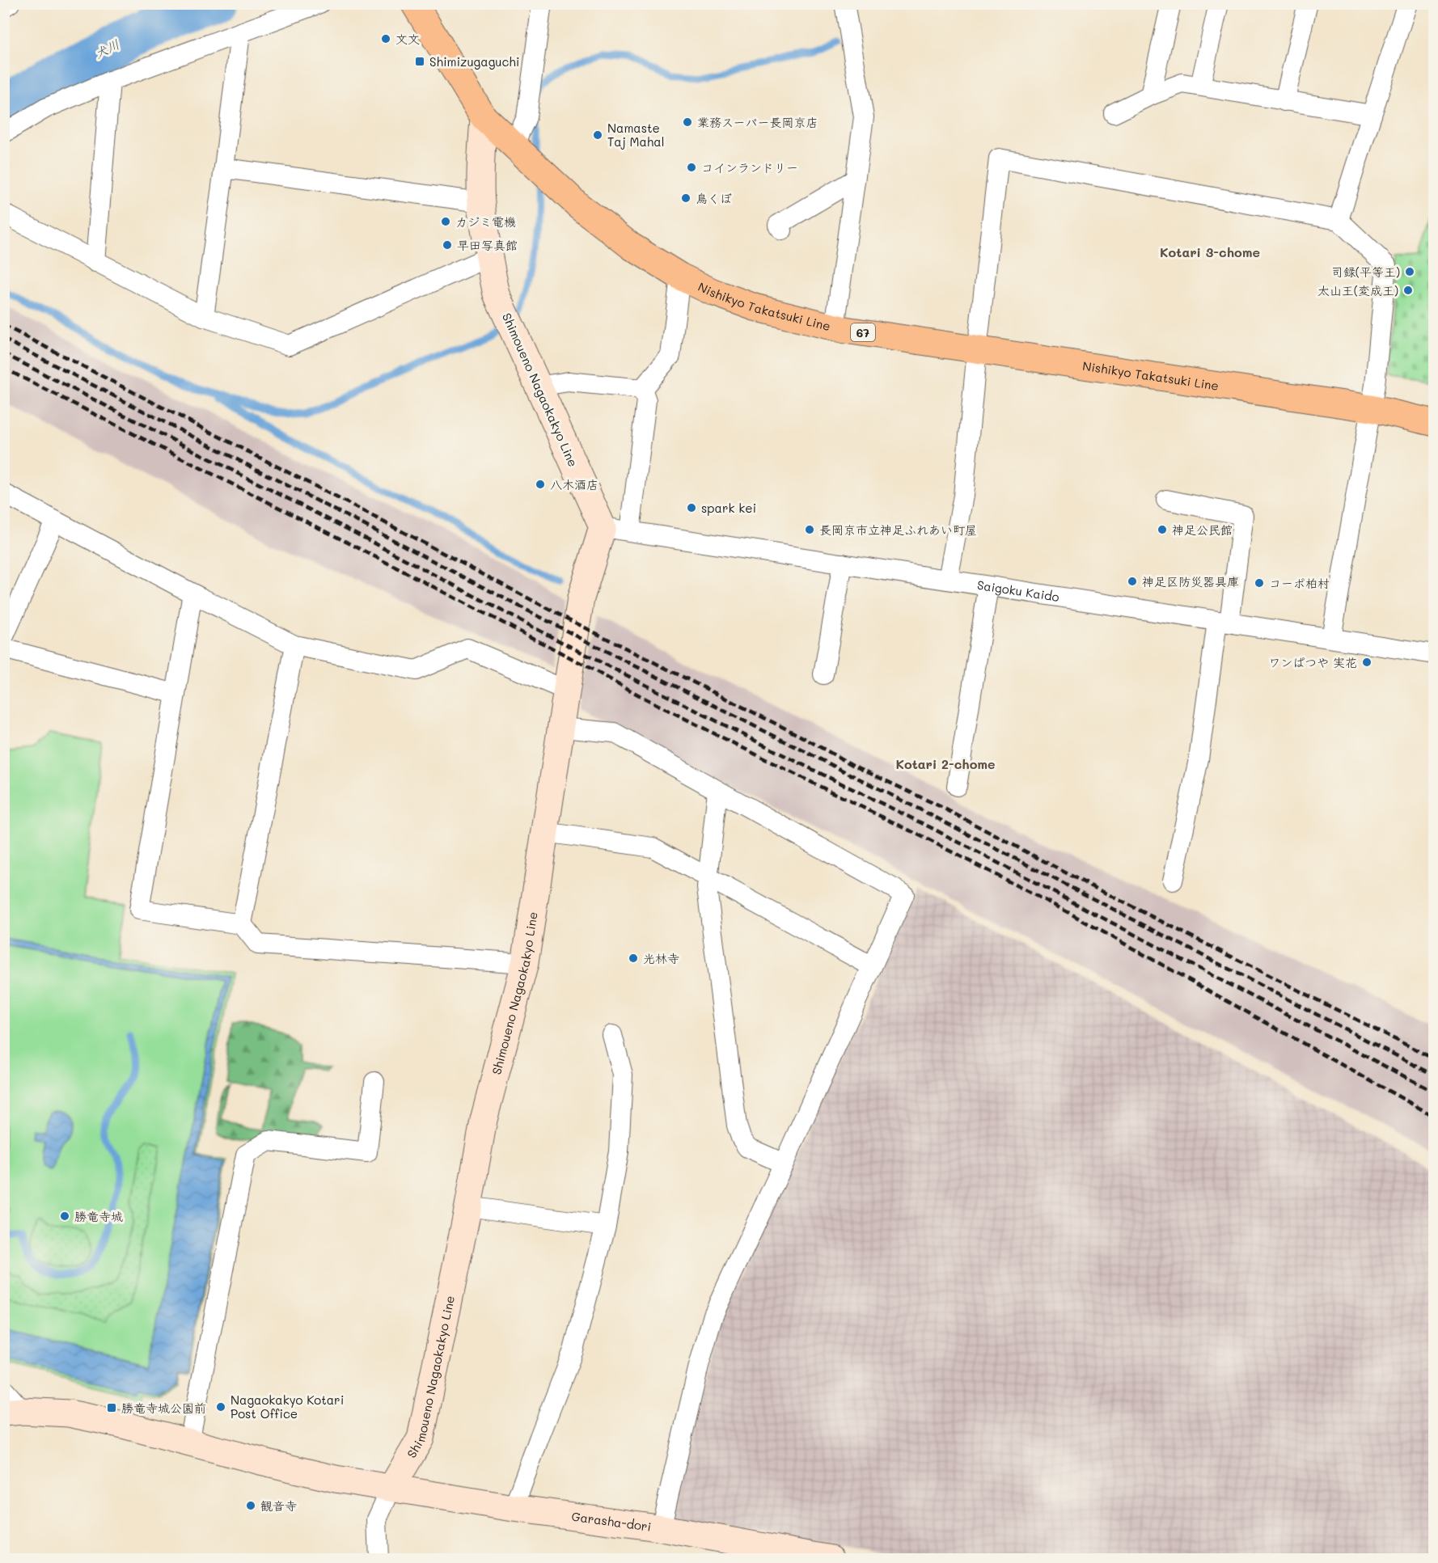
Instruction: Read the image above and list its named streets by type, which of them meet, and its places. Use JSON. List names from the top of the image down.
{
  "streets": {
    "main road": [
      "Nishikyo Takatsuki Line",
      "67",
      "Shimoueno Nagaokakyo Line",
      "Garasha-dori"
    ],
    "street": ["Saigoku Kaido"]
  },
  "crossings": [
    ["Nishikyo Takatsuki Line", "Shimoueno Nagaokakyo Line"],
    ["Shimoueno Nagaokakyo Line", "Saigoku Kaido"],
    ["Shimoueno Nagaokakyo Line", "Garasha-dori"]
  ],
  "districts": ["Kotari 3-chome", "Kotari 2-chome"],
  "water": ["犬川"],
  "places": {
    "other": [
      "文文",
      "業務スーパー長岡京店",
      "Namaste Taj Mahal",
      "コインランドリー",
      "鳥くぼ",
      "カジミ電機",
      "早田写真館",
      "司録(平等王)",
      "太山王(変成王)",
      "八木酒店",
      "spark kei",
      "長岡京市立神足ふれあい町屋",
      "神足公民館",
      "神足区防災器具庫",
      "コーポ柏村",
      "ワンぱつや 実花",
      "光林寺",
      "勝竜寺城",
      "Nagaokakyo Kotari Post Office",
      "観音寺"
    ],
    "transit": ["Shimizugaguchi", "勝竜寺城公園前"]
  }
}
